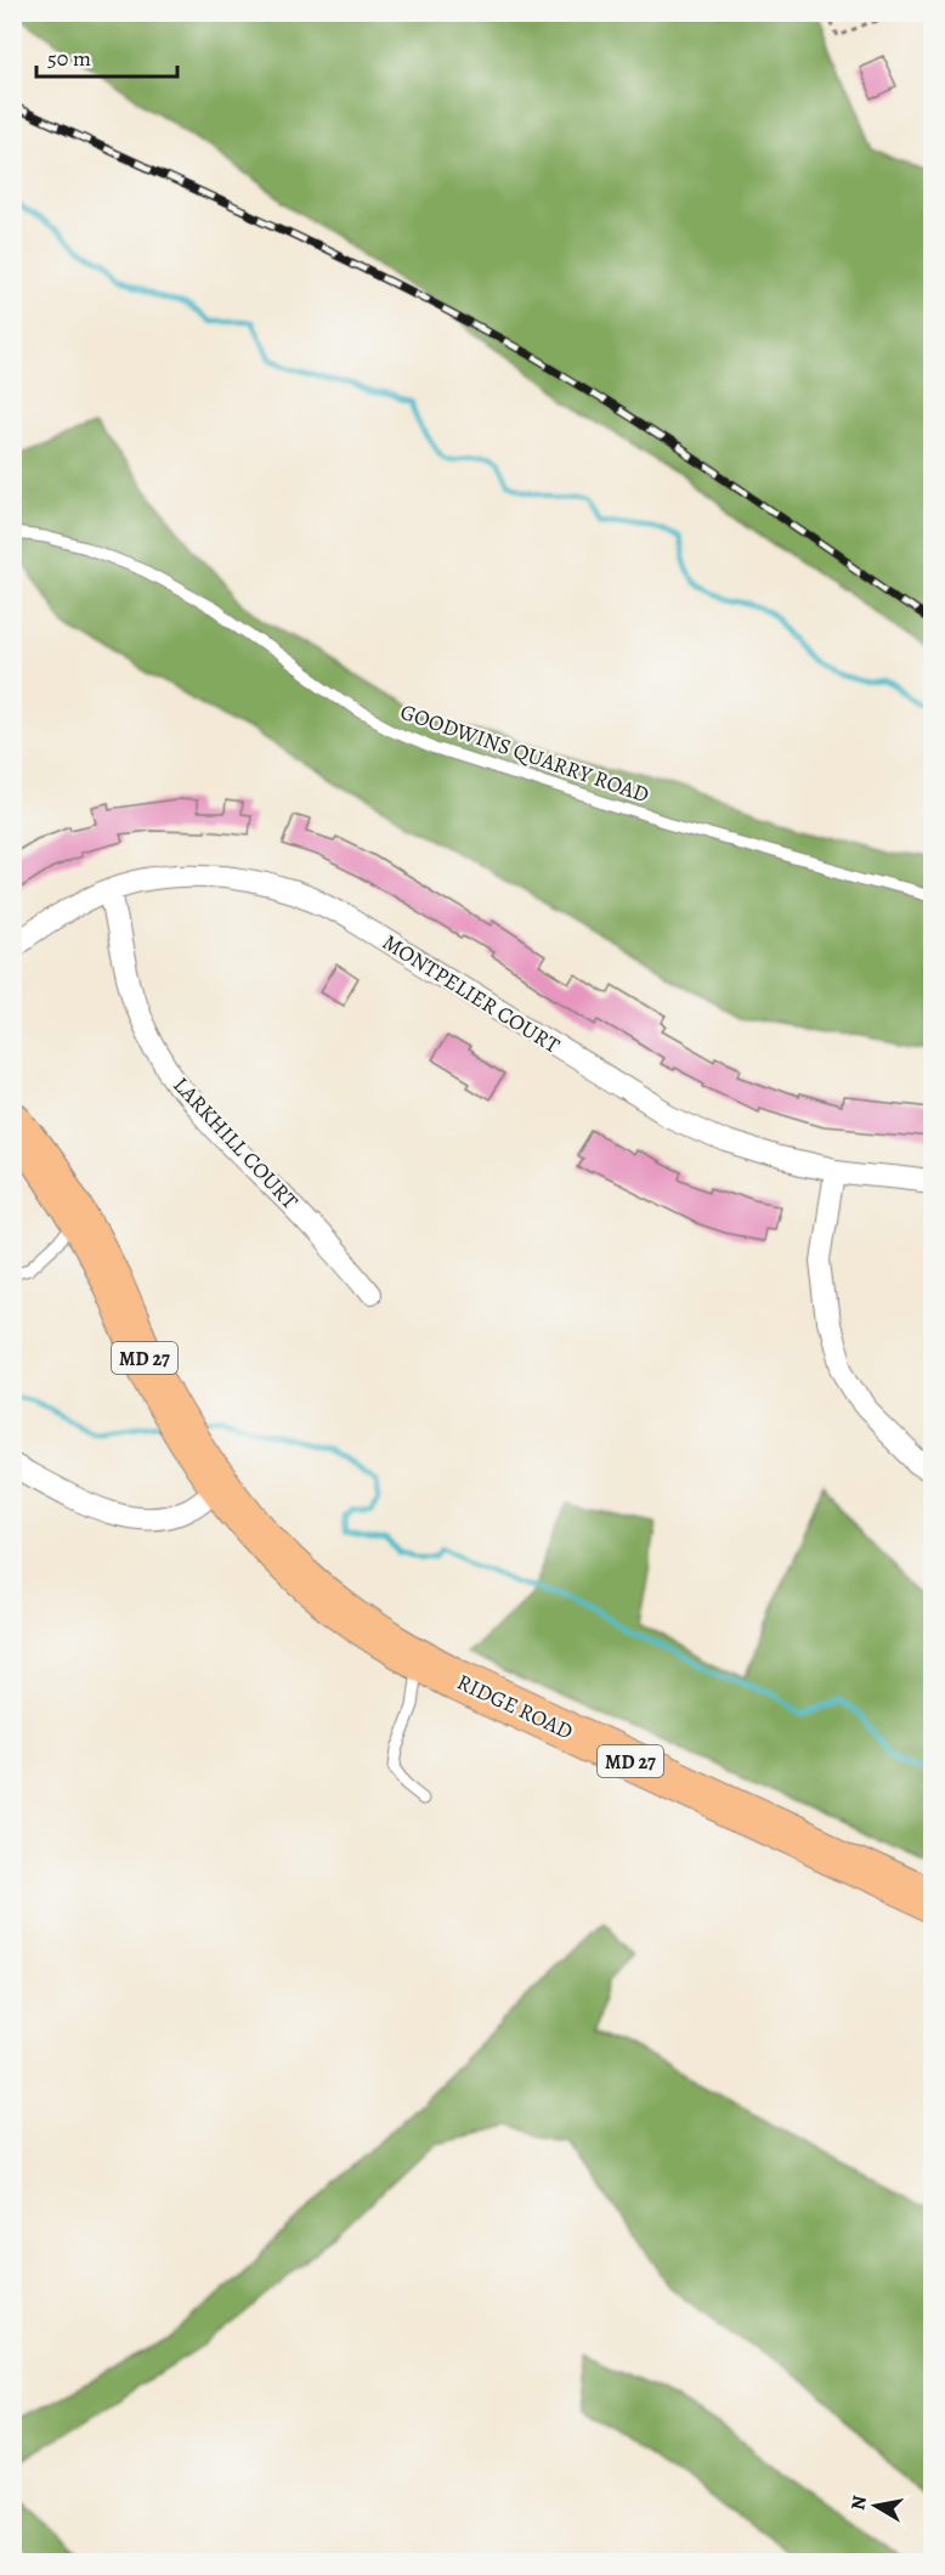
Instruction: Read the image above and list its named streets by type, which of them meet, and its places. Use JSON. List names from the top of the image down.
{
  "streets": {
    "highway": ["MD 27", "RIDGE ROAD"],
    "street": ["MONTPELIER COURT", "LARKHILL COURT"],
    "lane": ["GOODWINS QUARRY ROAD"]
  },
  "crossings": [
    ["MONTPELIER COURT", "LARKHILL COURT"],
    ["MD 27", "RIDGE ROAD"]
  ],
  "scale_bar": "50 m",
  "north": "left"
}
